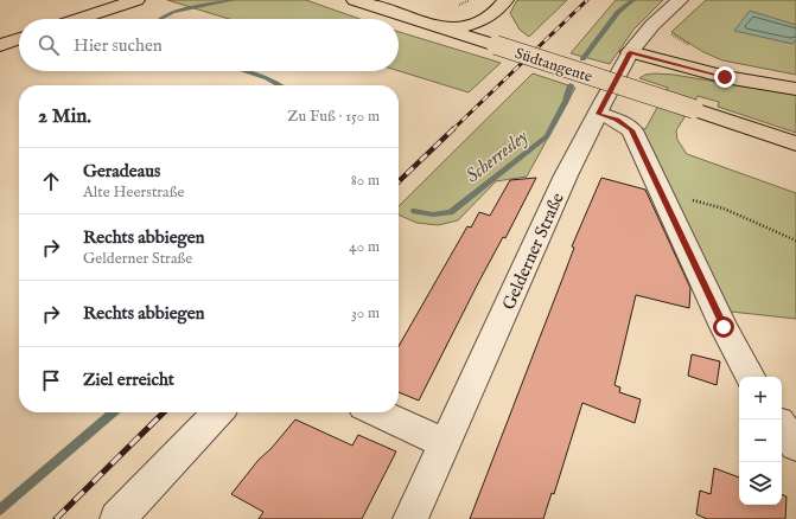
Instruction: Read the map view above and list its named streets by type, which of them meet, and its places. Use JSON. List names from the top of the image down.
{
  "streets": {
    "main road": ["Südtangente"],
    "street": ["Gelderner Straße"]
  },
  "water": ["Scherresley"],
  "page": {
    "search": "Hier suchen",
    "heading": ["2 Min.", "Zu Fuß · 150 m"],
    "list": [
      ["Geradeaus", "Alte Heerstraße", "80 m"],
      ["Rechts abbiegen", "Gelderner Straße", "40 m"],
      ["Rechts abbiegen", "30 m"],
      "Ziel erreicht"
    ],
    "map_buttons": ["+", "−"]
  }
}
